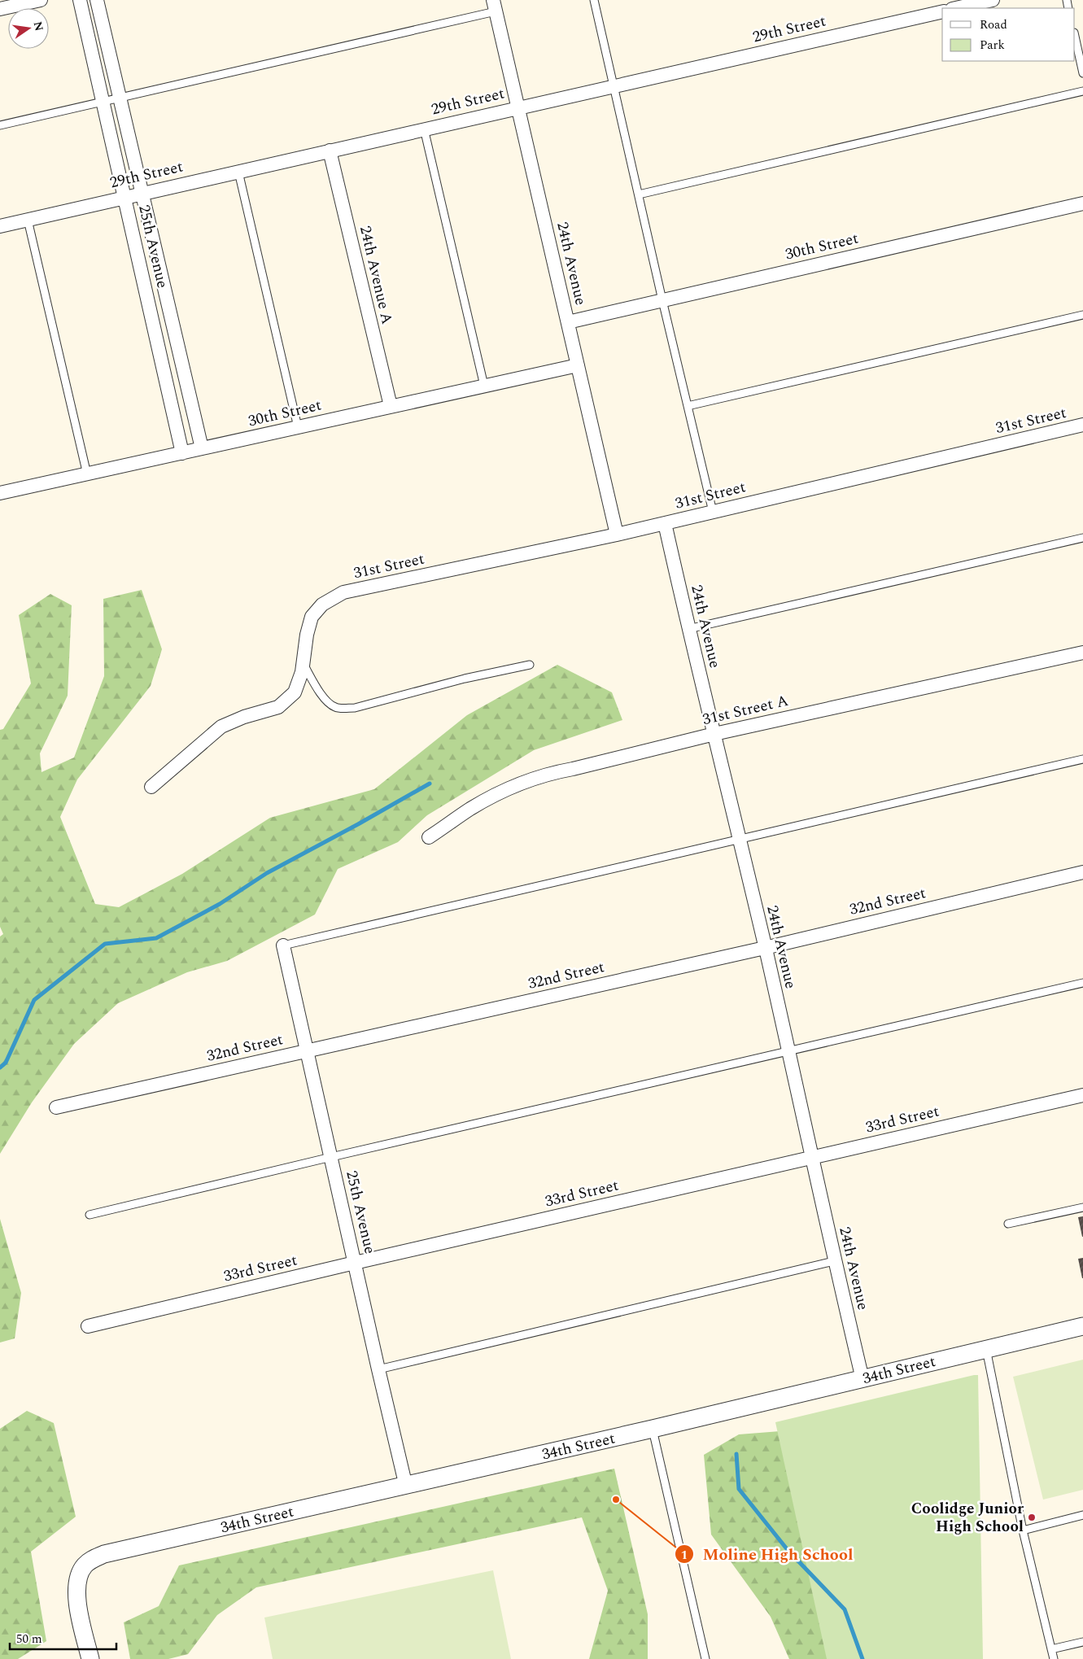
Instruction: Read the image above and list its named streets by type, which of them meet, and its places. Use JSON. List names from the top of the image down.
{
  "streets": {
    "street": [
      "29th Street",
      "25th Avenue",
      "30th Street",
      "24th Avenue",
      "24th Avenue A",
      "31st Street",
      "31st Street A",
      "32nd Street",
      "33rd Street",
      "34th Street"
    ]
  },
  "crossings": [
    ["29th Street", "25th Avenue"],
    ["29th Street", "24th Avenue"],
    ["29th Street", "24th Avenue A"],
    ["25th Avenue", "30th Street"],
    ["25th Avenue", "32nd Street"],
    ["25th Avenue", "33rd Street"],
    ["25th Avenue", "34th Street"],
    ["30th Street", "24th Avenue"],
    ["30th Street", "24th Avenue A"],
    ["24th Avenue", "31st Street"],
    ["24th Avenue", "31st Street A"],
    ["24th Avenue", "32nd Street"],
    ["24th Avenue", "33rd Street"],
    ["24th Avenue", "34th Street"]
  ],
  "places": ["Moline High School", "Coolidge Junior High School"],
  "legend": ["Road", "Park"],
  "scale_bar": "50 m",
  "north": "right"
}
